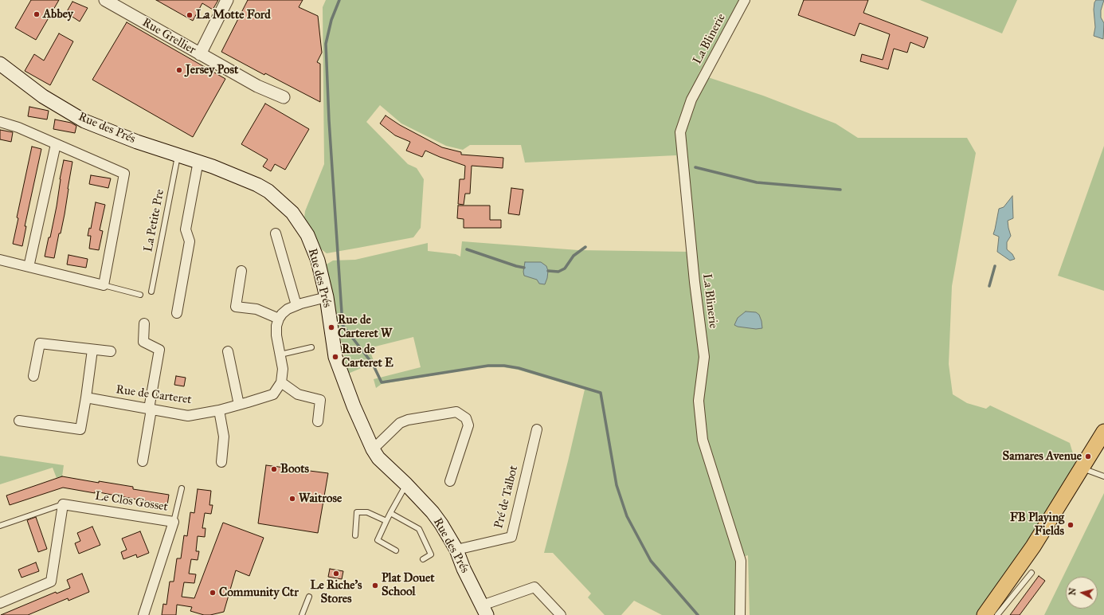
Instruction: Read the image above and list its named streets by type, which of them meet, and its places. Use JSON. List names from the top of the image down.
{
  "streets": {
    "main road": ["Rue des Prés"],
    "street": [
      "Rue Grellier",
      "La Blinerie",
      "Rue de Carteret",
      "Pré de Talbot",
      "Le Clos Gosset"
    ],
    "lane": ["La Petite Pre"]
  },
  "crossings": [
    ["Rue des Prés", "La Petite Pre"],
    ["Rue des Prés", "Pré de Talbot"]
  ],
  "places": [
    "Abbey",
    "La Motte Ford",
    "Jersey Post",
    "Rue de Carteret W",
    "Rue de Carteret E",
    "Samares Avenue",
    "Boots",
    "Waitrose",
    "FB Playing Fields",
    "Le Riche's Stores",
    "Plat Douet School",
    "Community Ctr"
  ],
  "north": "left"
}
